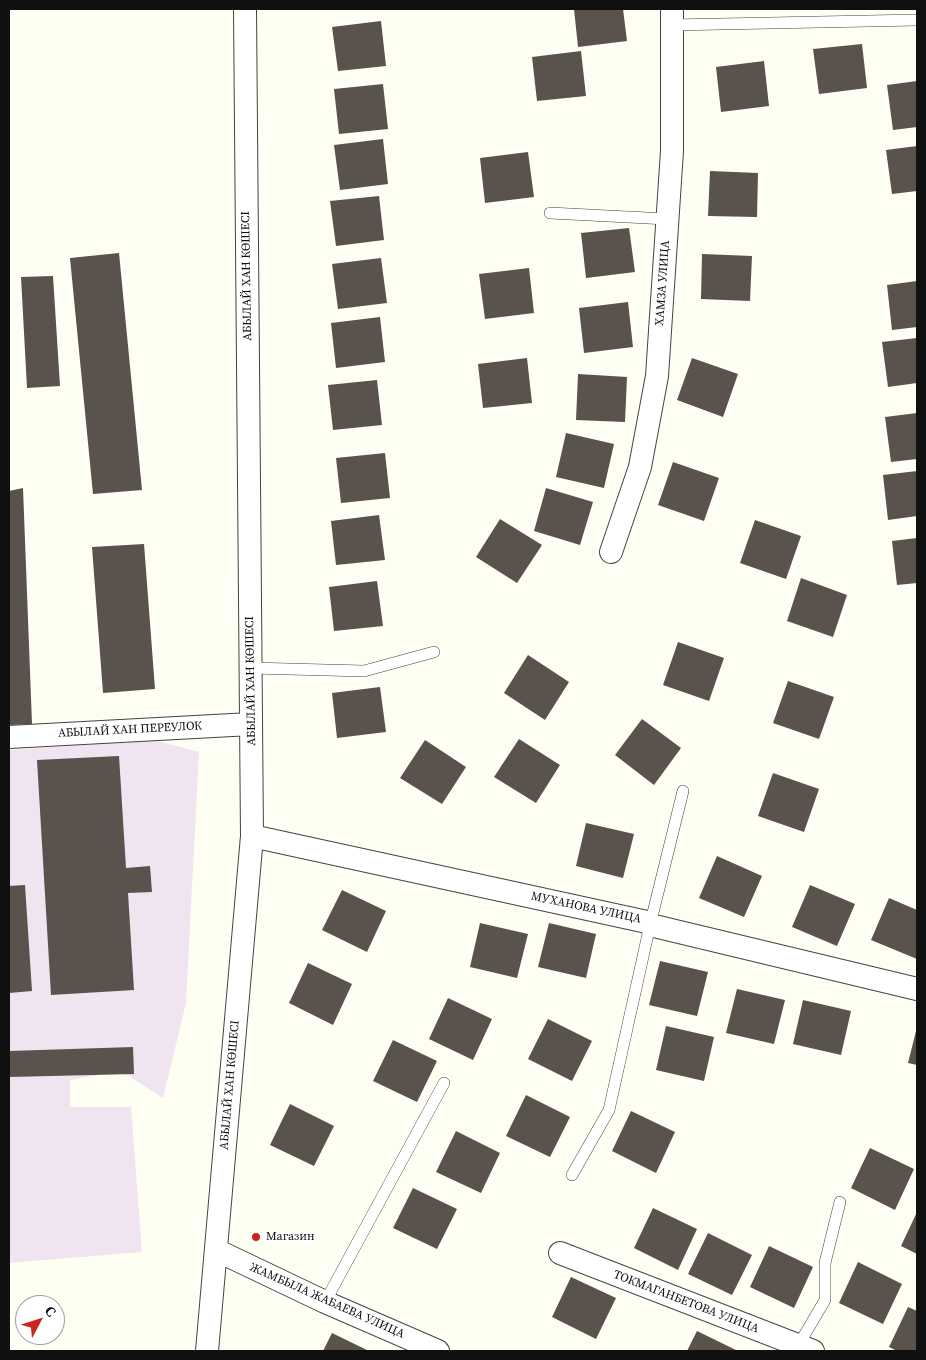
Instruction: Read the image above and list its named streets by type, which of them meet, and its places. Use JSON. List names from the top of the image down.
{
  "streets": {
    "street": [
      "АБЫЛАЙ ХАН КӨШЕСІ",
      "ХАМЗА УЛИЦА",
      "АБЫЛАЙ ХАН ПЕРЕУЛОК",
      "МУХАНОВА УЛИЦА",
      "ЖАМБЫЛА ЖАБАЕВА УЛИЦА",
      "ТОКМАГАНБЕТОВА УЛИЦА"
    ]
  },
  "crossings": [
    ["АБЫЛАЙ ХАН КӨШЕСІ", "АБЫЛАЙ ХАН ПЕРЕУЛОК"],
    ["АБЫЛАЙ ХАН КӨШЕСІ", "МУХАНОВА УЛИЦА"],
    ["АБЫЛАЙ ХАН КӨШЕСІ", "ЖАМБЫЛА ЖАБАЕВА УЛИЦА"]
  ],
  "places": ["Магазин"],
  "north": "top right"
}
